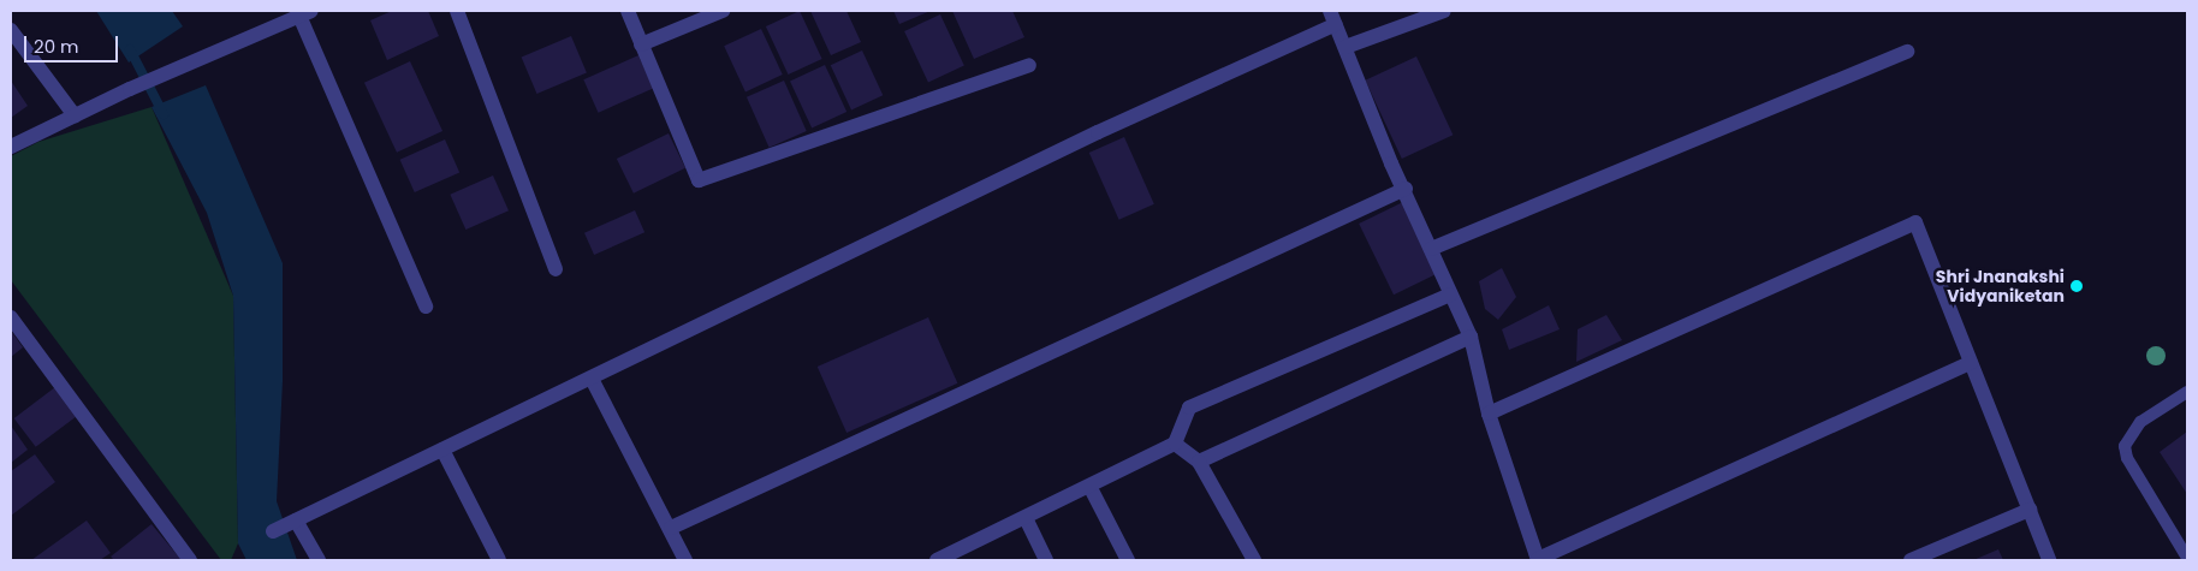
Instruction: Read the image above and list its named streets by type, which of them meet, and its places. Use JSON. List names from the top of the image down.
{
  "places": ["Shri Jnanakshi Vidyaniketan"],
  "scale_bar": "20 m"
}
